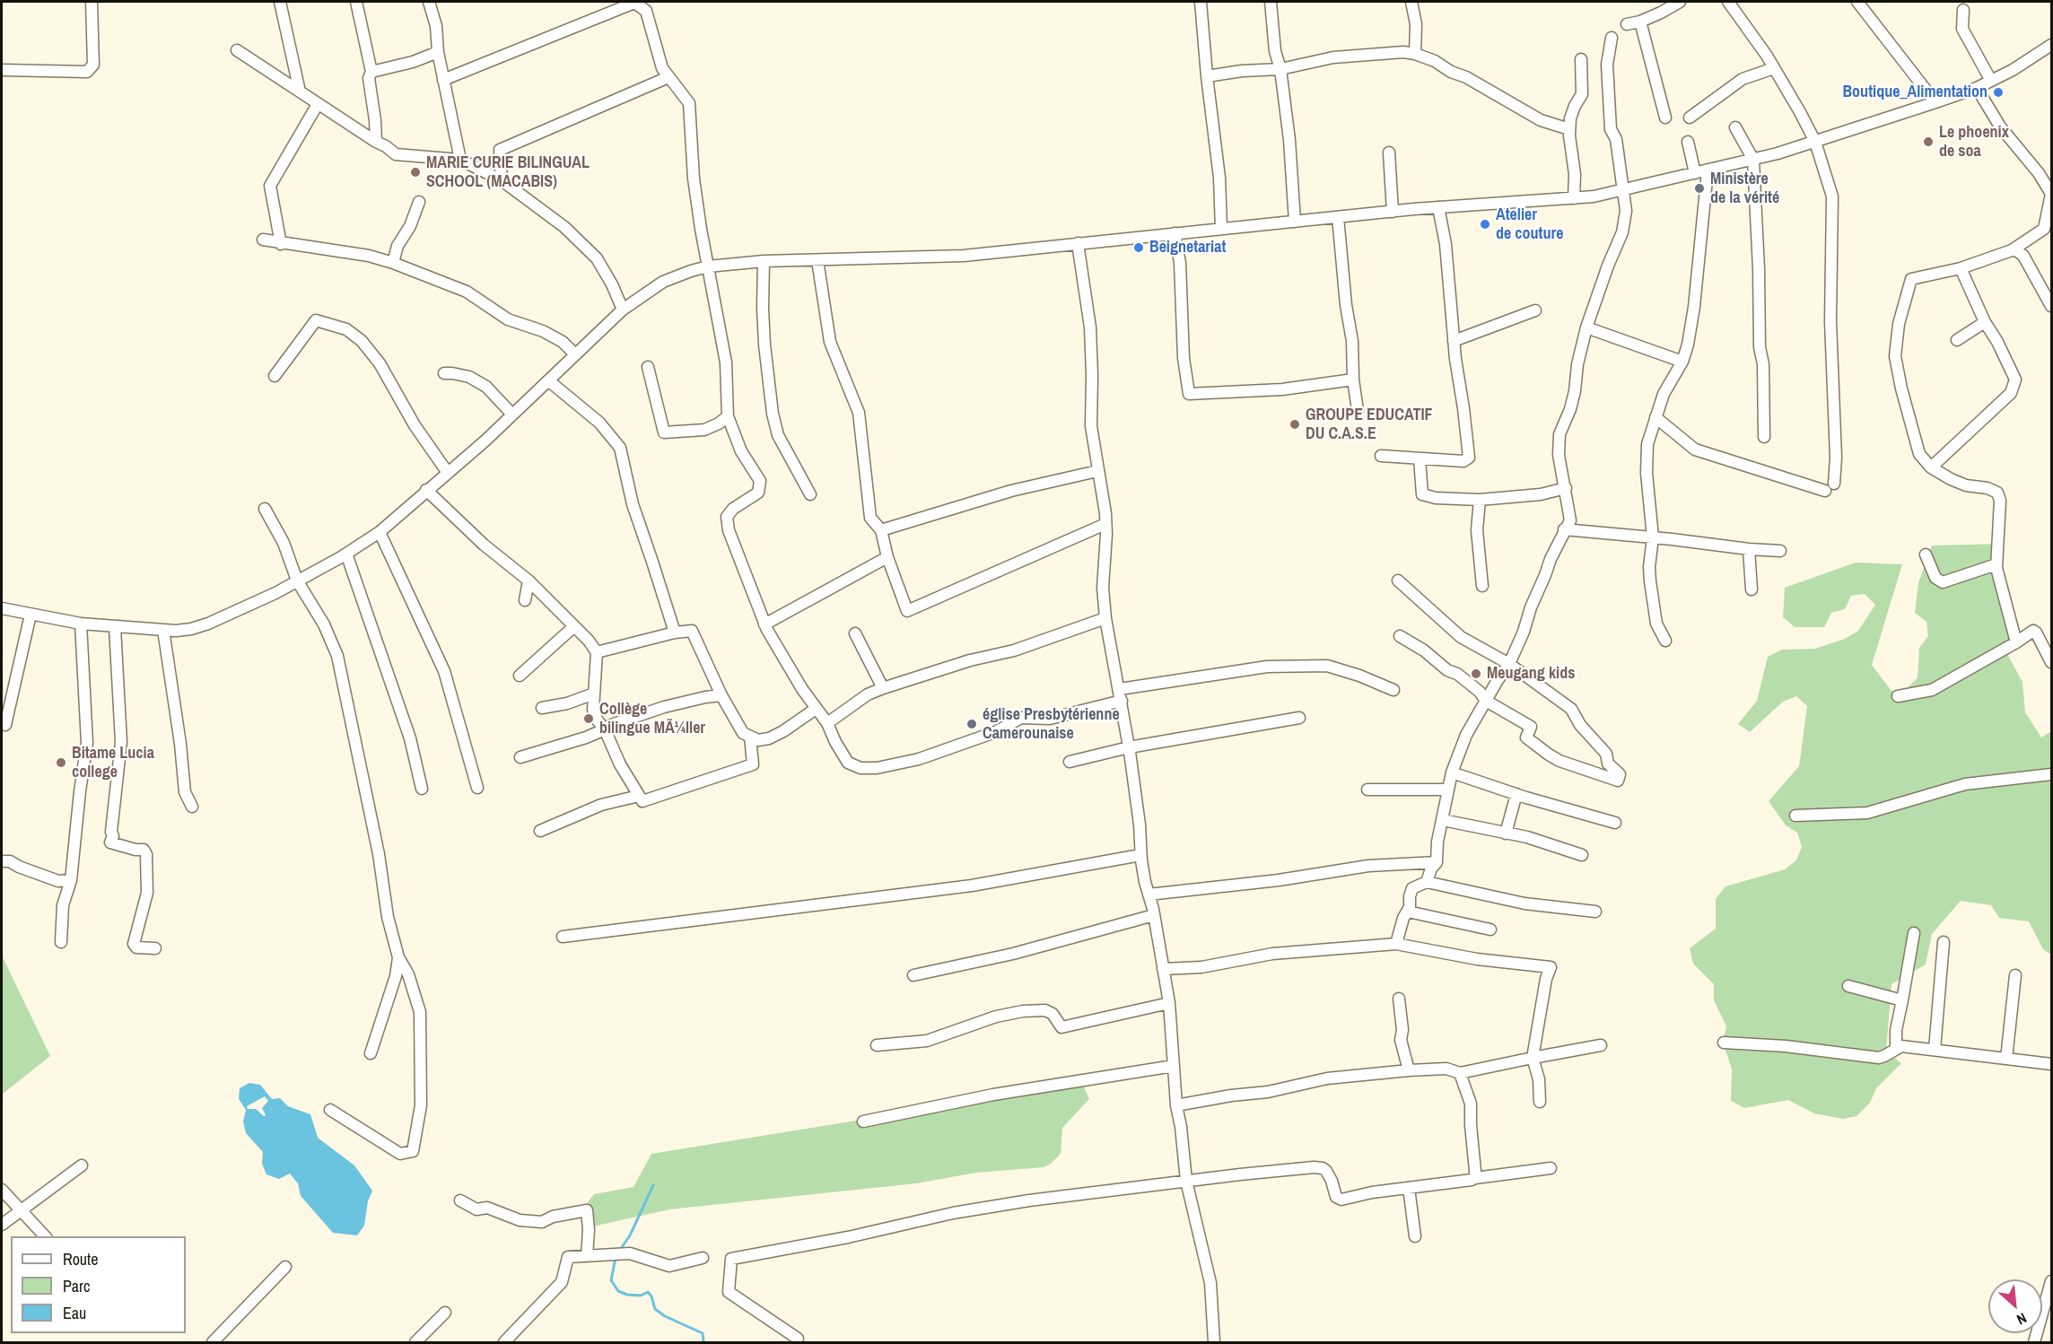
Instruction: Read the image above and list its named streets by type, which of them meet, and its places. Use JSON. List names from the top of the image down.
{
  "places": [
    "Boutique_Alimentation",
    "Le phoenix de soa",
    "MARIE CURIE BILINGUAL SCHOOL (MACABIS)",
    "Ministère de la vérité",
    "Atelier de couture",
    "Beignetariat",
    "GROUPE EDUCATIF DU C.A.S.E",
    "Meugang kids",
    "Collège bilingue MÃ¼ller",
    "église Presbytérienne Camerounaise",
    "Bitame Lucia college"
  ],
  "legend": ["Route", "Parc", "Eau"],
  "north": "bottom right"
}
